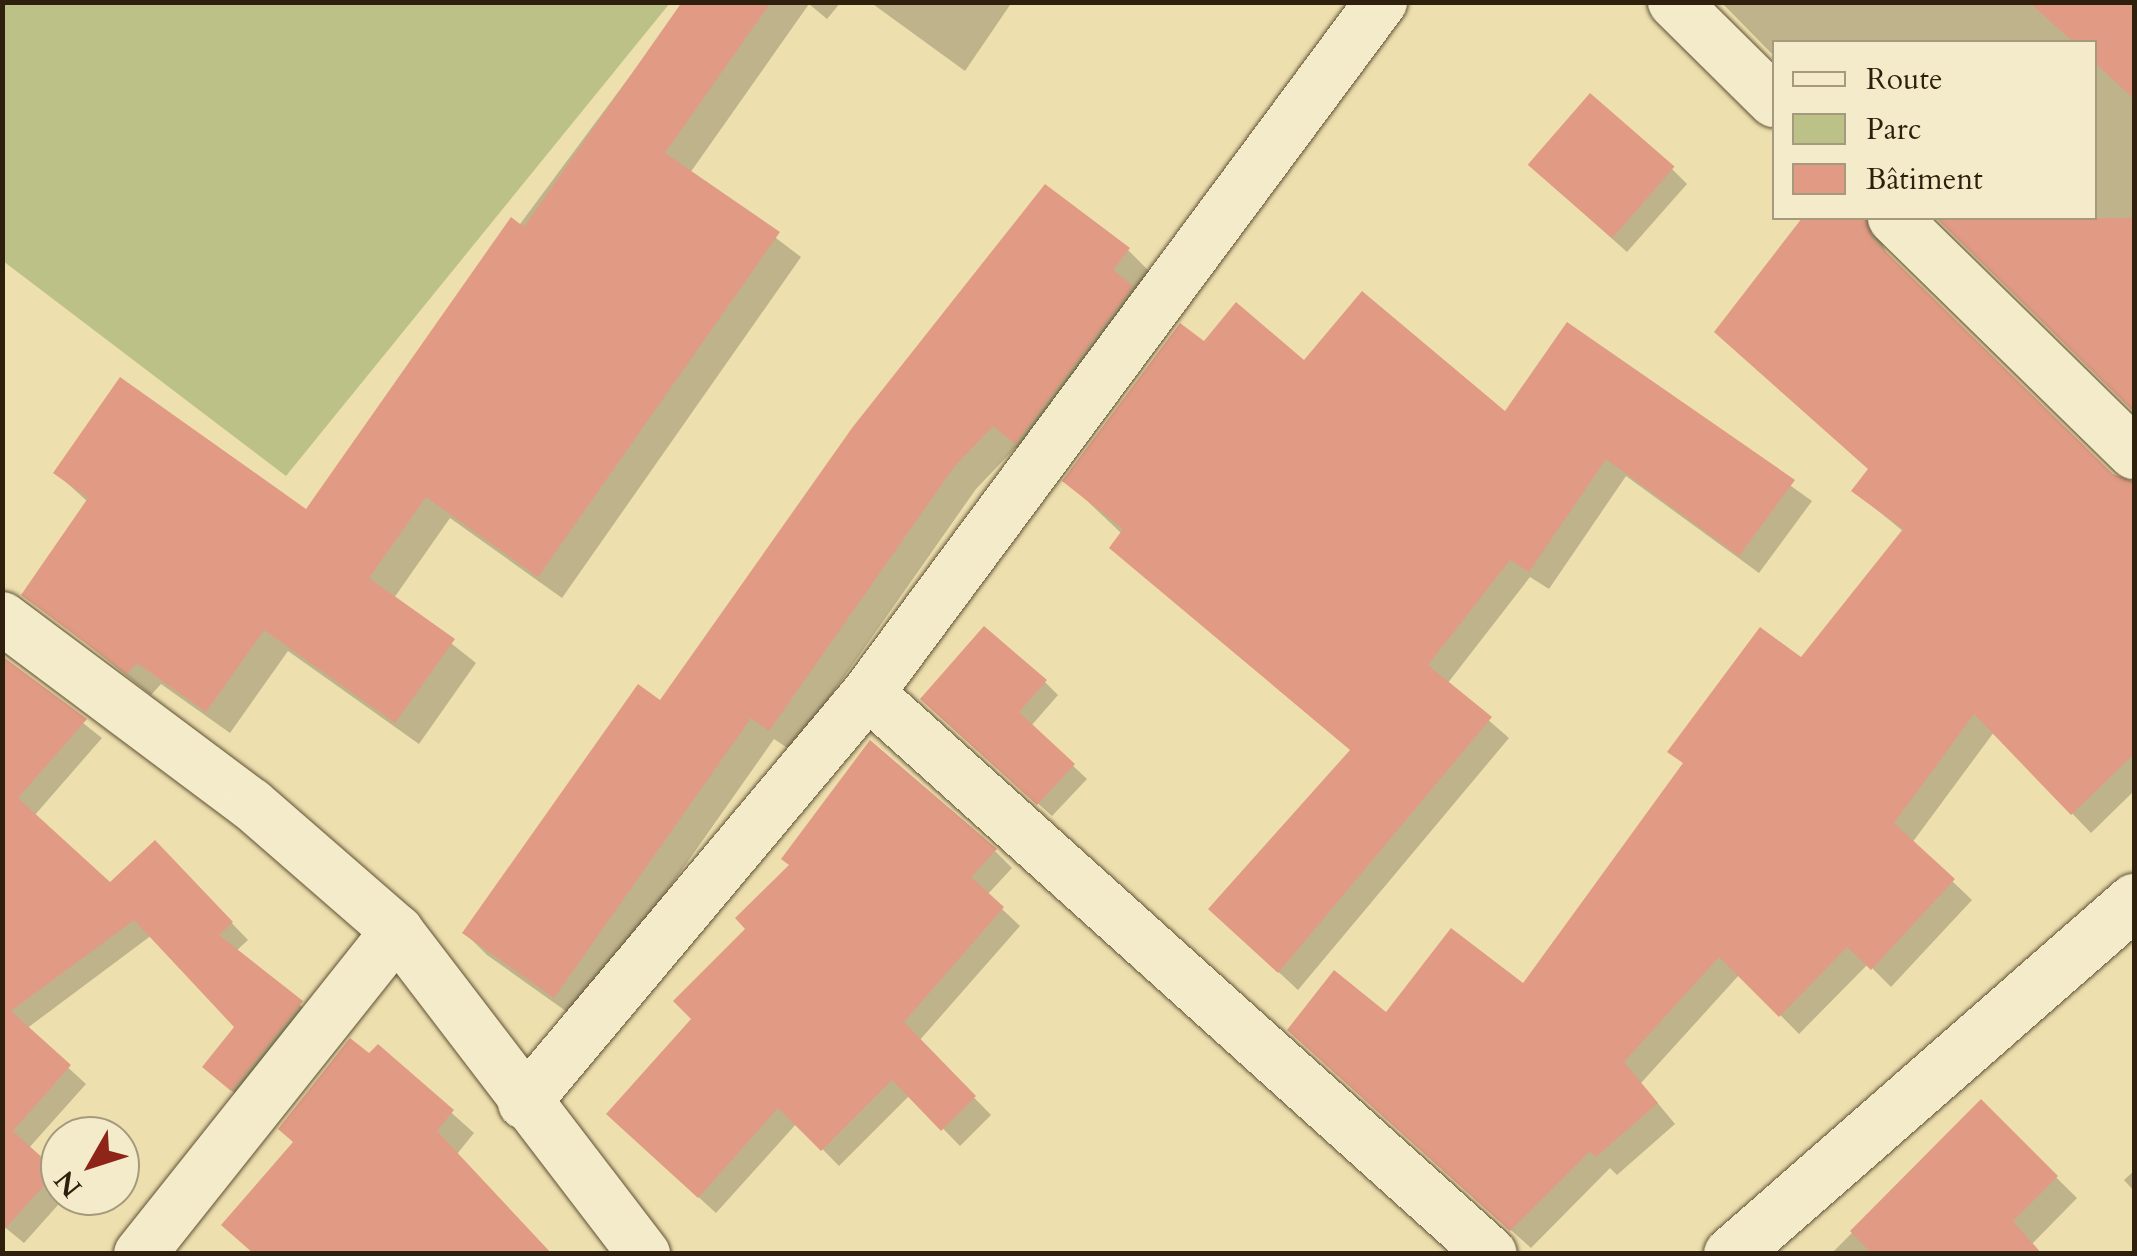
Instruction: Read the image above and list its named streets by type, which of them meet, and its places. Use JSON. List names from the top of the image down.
{
  "legend": ["Route", "Parc", "Bâtiment"],
  "north": "bottom left"
}
